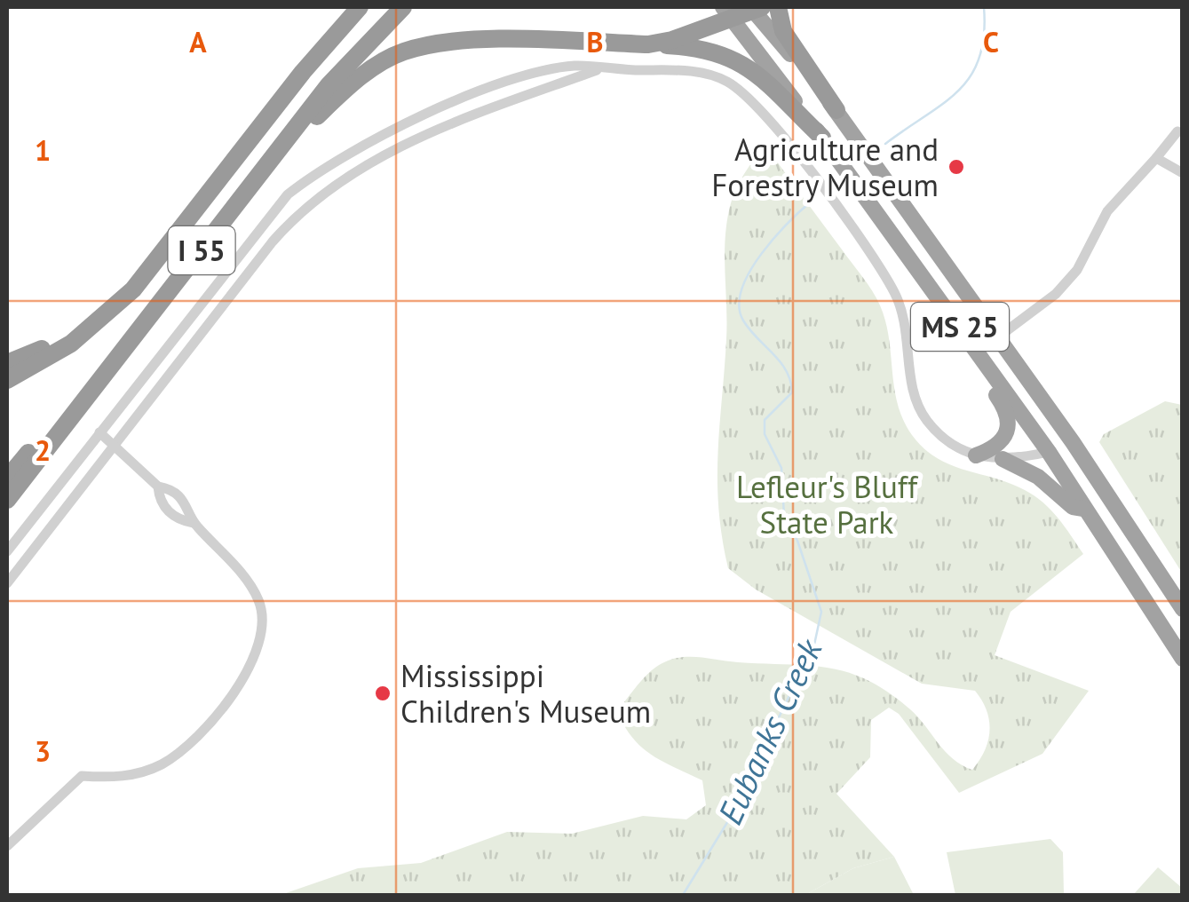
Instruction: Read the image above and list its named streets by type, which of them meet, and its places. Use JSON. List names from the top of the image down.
{
  "streets": {
    "highway": ["I 55", "MS 25"]
  },
  "water": ["Eubanks Creek"],
  "parks": ["Lefleur's Bluff State Park"],
  "places": ["Agriculture and Forestry Museum", "Mississippi Children's Museum"],
  "grid": {
    "columns": ["A", "B", "C"],
    "rows": ["1", "2", "3"]
  }
}
